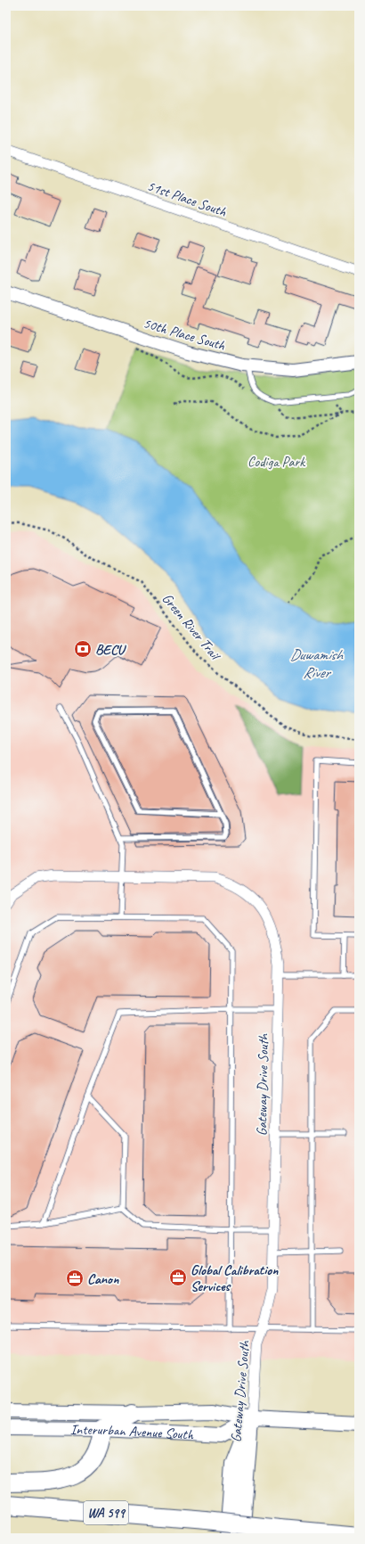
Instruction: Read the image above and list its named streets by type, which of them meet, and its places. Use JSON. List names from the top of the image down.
{
  "streets": {
    "highway": ["WA 599"],
    "main road": ["Interurban Avenue South"],
    "street": ["51st Place South", "50th Place South", "Gateway Drive South"],
    "path": ["Green River Trail"]
  },
  "crossings": [
    ["Gateway Drive South", "Interurban Avenue South"]
  ],
  "water": ["Duwamish River"],
  "parks": ["Codiga Park"],
  "places": {
    "bank": ["BECU"],
    "office": ["Global Calibration Services", "Canon"]
  }
}
